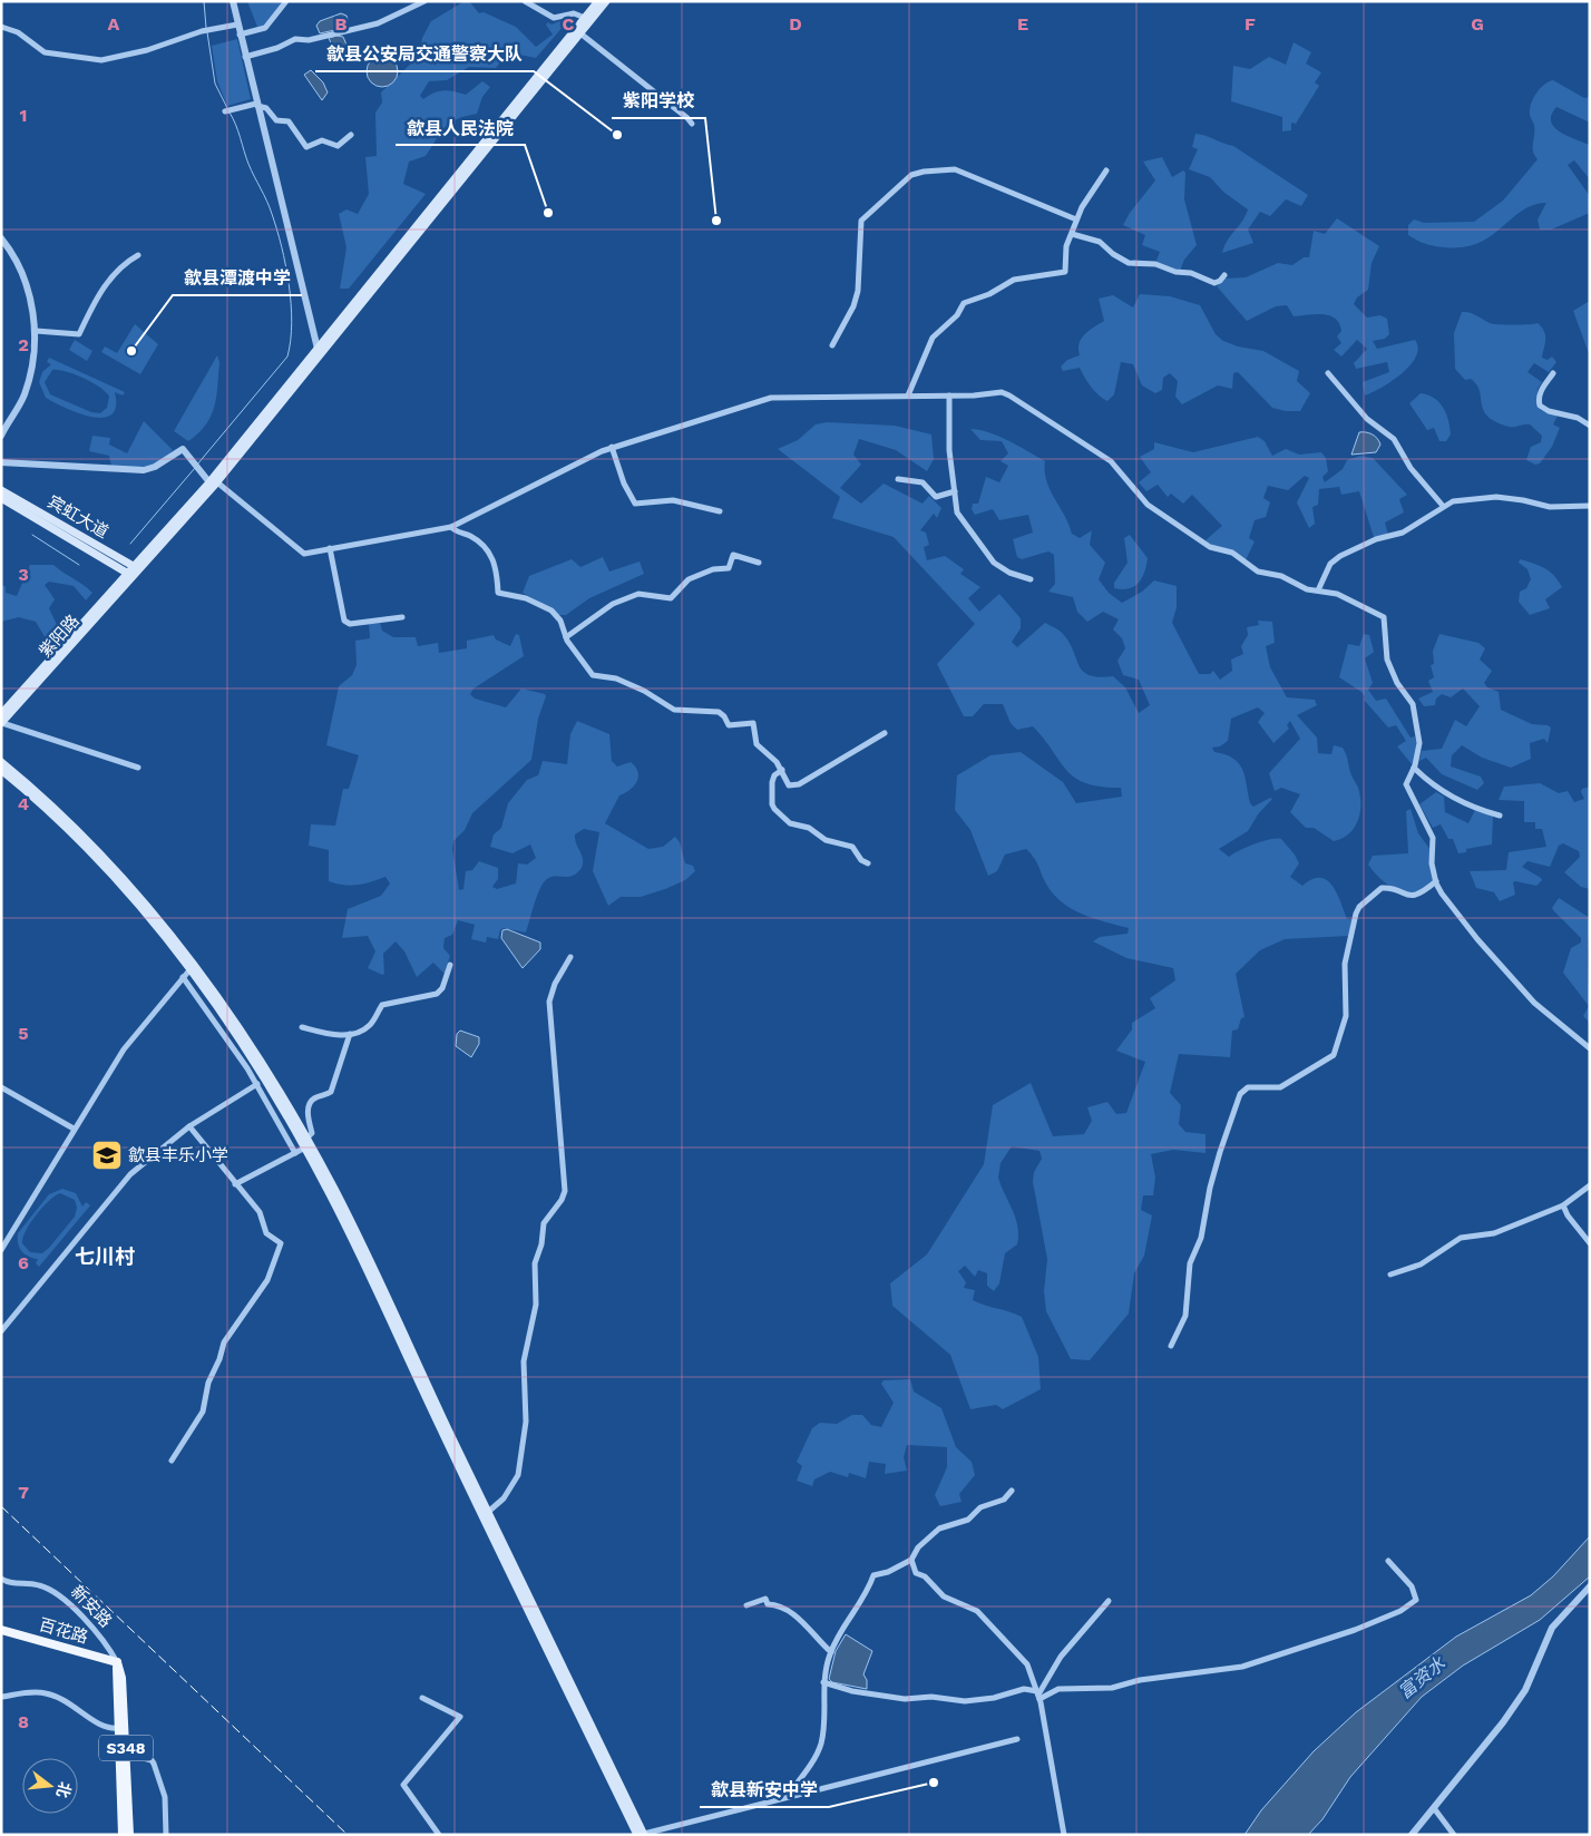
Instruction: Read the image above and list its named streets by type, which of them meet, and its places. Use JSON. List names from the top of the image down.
{
  "streets": {
    "main road": [
      "宾虹大道",
      "紫阳路",
      "新安路",
      "百花路",
      "S348"
    ]
  },
  "crossings": [
    ["宾虹大道", "紫阳路"],
    ["新安路", "百花路"],
    ["新安路", "S348"],
    ["百花路", "S348"]
  ],
  "districts": ["七川村"],
  "water": ["富资水"],
  "places": {
    "other": [
      "歙县公安局交通警察大队",
      "歙县人民法院",
      "紫阳学校",
      "歙县潭渡中学",
      "歙县新安中学"
    ],
    "school or university": ["歙县丰乐小学"]
  },
  "north": "right",
  "grid": {
    "columns": [
      "A",
      "B",
      "C",
      "D",
      "E",
      "F",
      "G"
    ],
    "rows": [
      "1",
      "2",
      "3",
      "4",
      "5",
      "6",
      "7",
      "8"
    ]
  }
}
